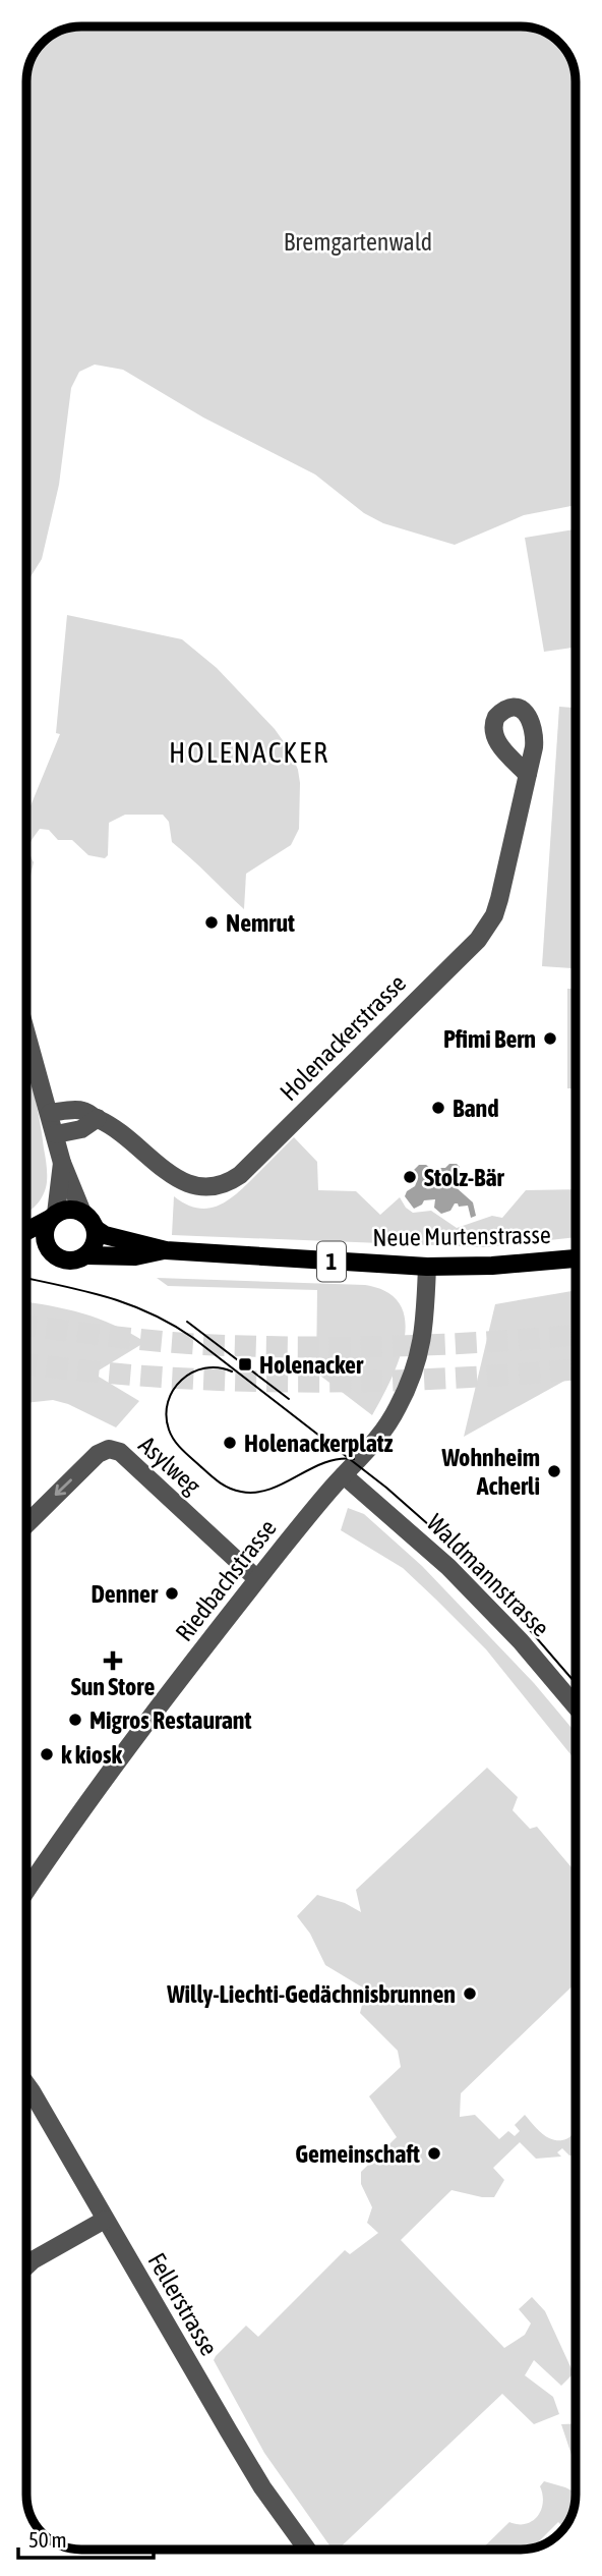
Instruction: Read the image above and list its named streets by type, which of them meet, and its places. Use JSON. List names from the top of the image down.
{
  "streets": {
    "main road": ["Neue Murtenstrasse", "1"],
    "street": [
      "Holenackerstrasse",
      "Asylweg",
      "Waldmannstrasse",
      "Riedbachstrasse",
      "Fellerstrasse"
    ]
  },
  "crossings": [
    ["Neue Murtenstrasse", "Riedbachstrasse"],
    ["Asylweg", "Riedbachstrasse"],
    ["Waldmannstrasse", "Riedbachstrasse"]
  ],
  "districts": ["HOLENACKER"],
  "parks": ["Bremgartenwald"],
  "places": {
    "other": [
      "Nemrut",
      "Pfimi Bern",
      "Band",
      "Stolz-Bär",
      "Holenackerplatz",
      "Wohnheim Acherli",
      "Denner",
      "Migros Restaurant",
      "k kiosk",
      "Willy-Liechti-Gedächnisbrunnen",
      "Gemeinschaft"
    ],
    "transit": ["Holenacker"],
    "health": ["Sun Store"]
  },
  "scale_bar": "50 m"
}
